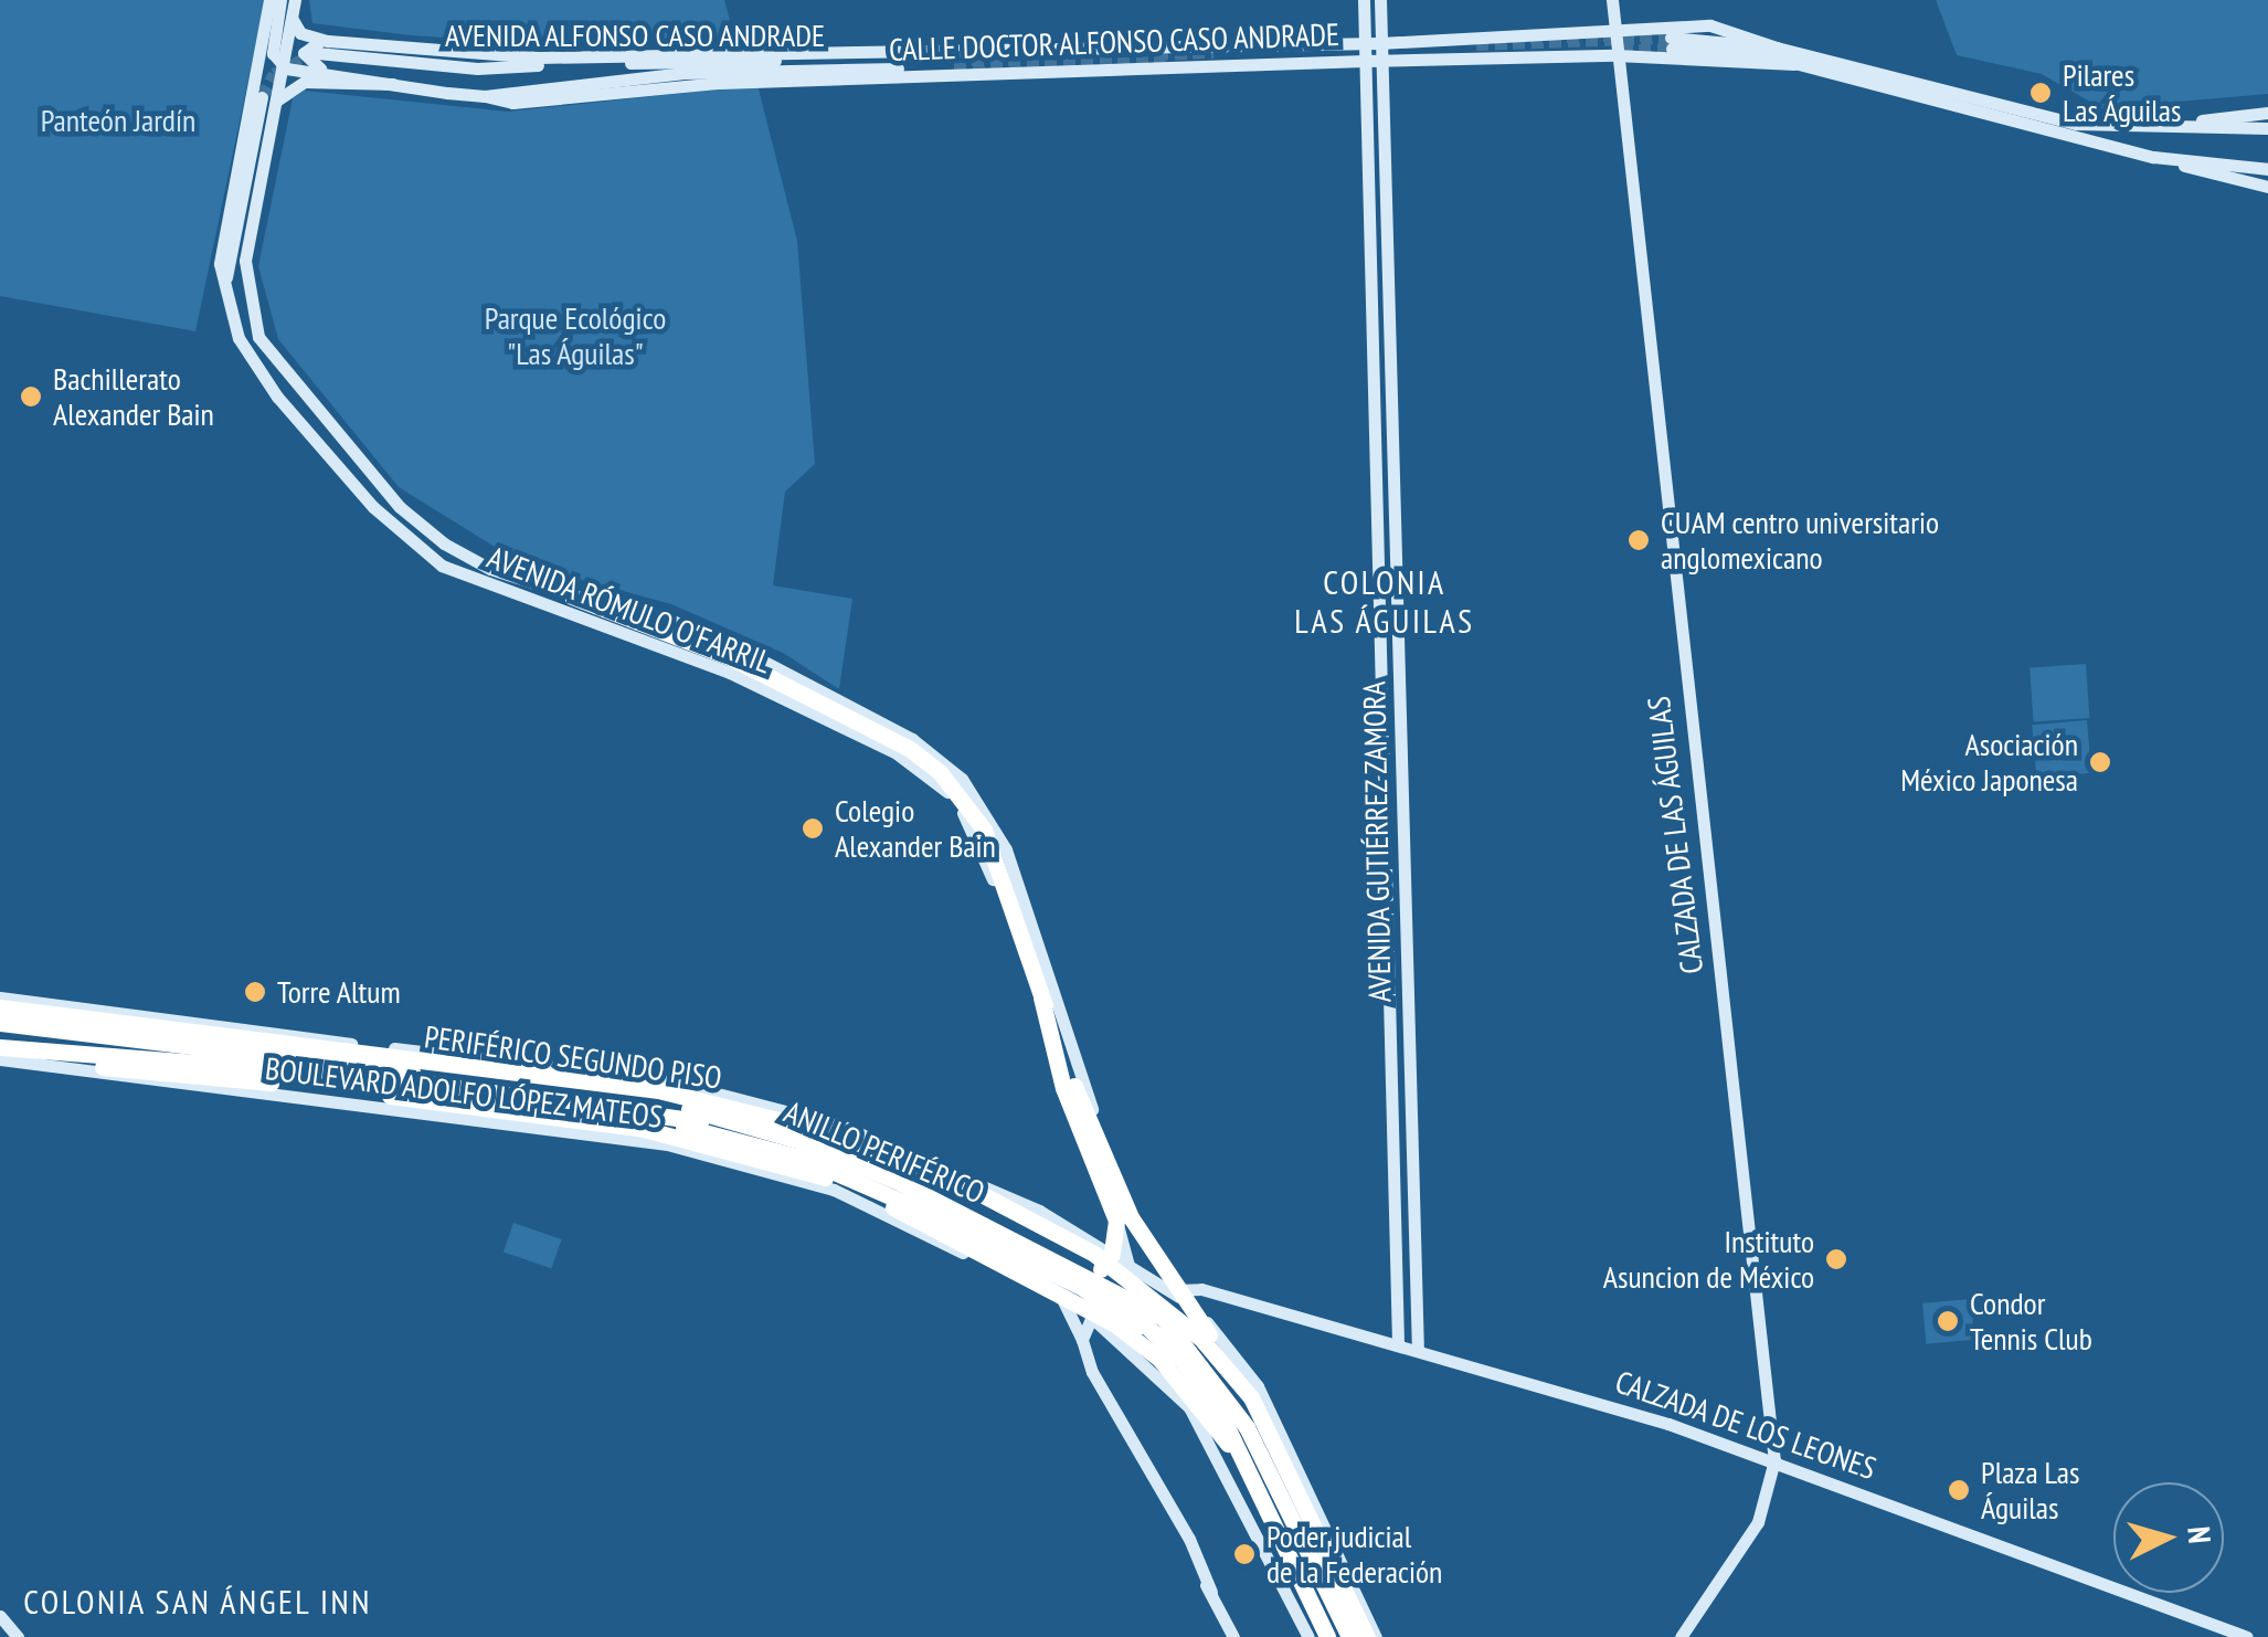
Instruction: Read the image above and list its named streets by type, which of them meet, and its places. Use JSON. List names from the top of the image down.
{
  "streets": {
    "highway": ["PERIFÉRICO SEGUNDO PISO", "ANILLO PERIFÉRICO"],
    "main road": [
      "AVENIDA ALFONSO CASO ANDRADE",
      "CALLE DOCTOR ALFONSO CASO ANDRADE",
      "AVENIDA RÓMULO O'FARRIL",
      "CALZADA DE LAS ÁGUILAS",
      "AVENIDA GUTIÉRREZ ZAMORA",
      "BOULEVARD ADOLFO LÓPEZ MATEOS",
      "CALZADA DE LOS LEONES"
    ]
  },
  "crossings": [
    ["AVENIDA ALFONSO CASO ANDRADE", "CALLE DOCTOR ALFONSO CASO ANDRADE"],
    ["AVENIDA ALFONSO CASO ANDRADE", "AVENIDA RÓMULO O'FARRIL"],
    ["CALLE DOCTOR ALFONSO CASO ANDRADE", "AVENIDA RÓMULO O'FARRIL"],
    ["CALLE DOCTOR ALFONSO CASO ANDRADE", "CALZADA DE LAS ÁGUILAS"],
    ["CALLE DOCTOR ALFONSO CASO ANDRADE", "AVENIDA GUTIÉRREZ ZAMORA"],
    ["AVENIDA RÓMULO O'FARRIL", "BOULEVARD ADOLFO LÓPEZ MATEOS"],
    ["AVENIDA RÓMULO O'FARRIL", "CALZADA DE LOS LEONES"],
    ["CALZADA DE LAS ÁGUILAS", "CALZADA DE LOS LEONES"],
    ["AVENIDA GUTIÉRREZ ZAMORA", "CALZADA DE LOS LEONES"],
    ["PERIFÉRICO SEGUNDO PISO", "ANILLO PERIFÉRICO"],
    ["BOULEVARD ADOLFO LÓPEZ MATEOS", "CALZADA DE LOS LEONES"]
  ],
  "districts": ["COLONIA LAS ÁGUILAS", "COLONIA SAN ÁNGEL INN"],
  "parks": ["Panteón Jardín", "Parque Ecológico \"Las Águilas\""],
  "places": [
    "Pilares Las Águilas",
    "Bachillerato Alexander Bain",
    "CUAM centro universitario anglomexicano",
    "Asociación México Japonesa",
    "Colegio Alexander Bain",
    "Torre Altum",
    "Instituto Asuncion de México",
    "Condor Tennis Club",
    "Plaza Las Águilas",
    "Poder judicial de la Federación"
  ],
  "north": "right"
}
